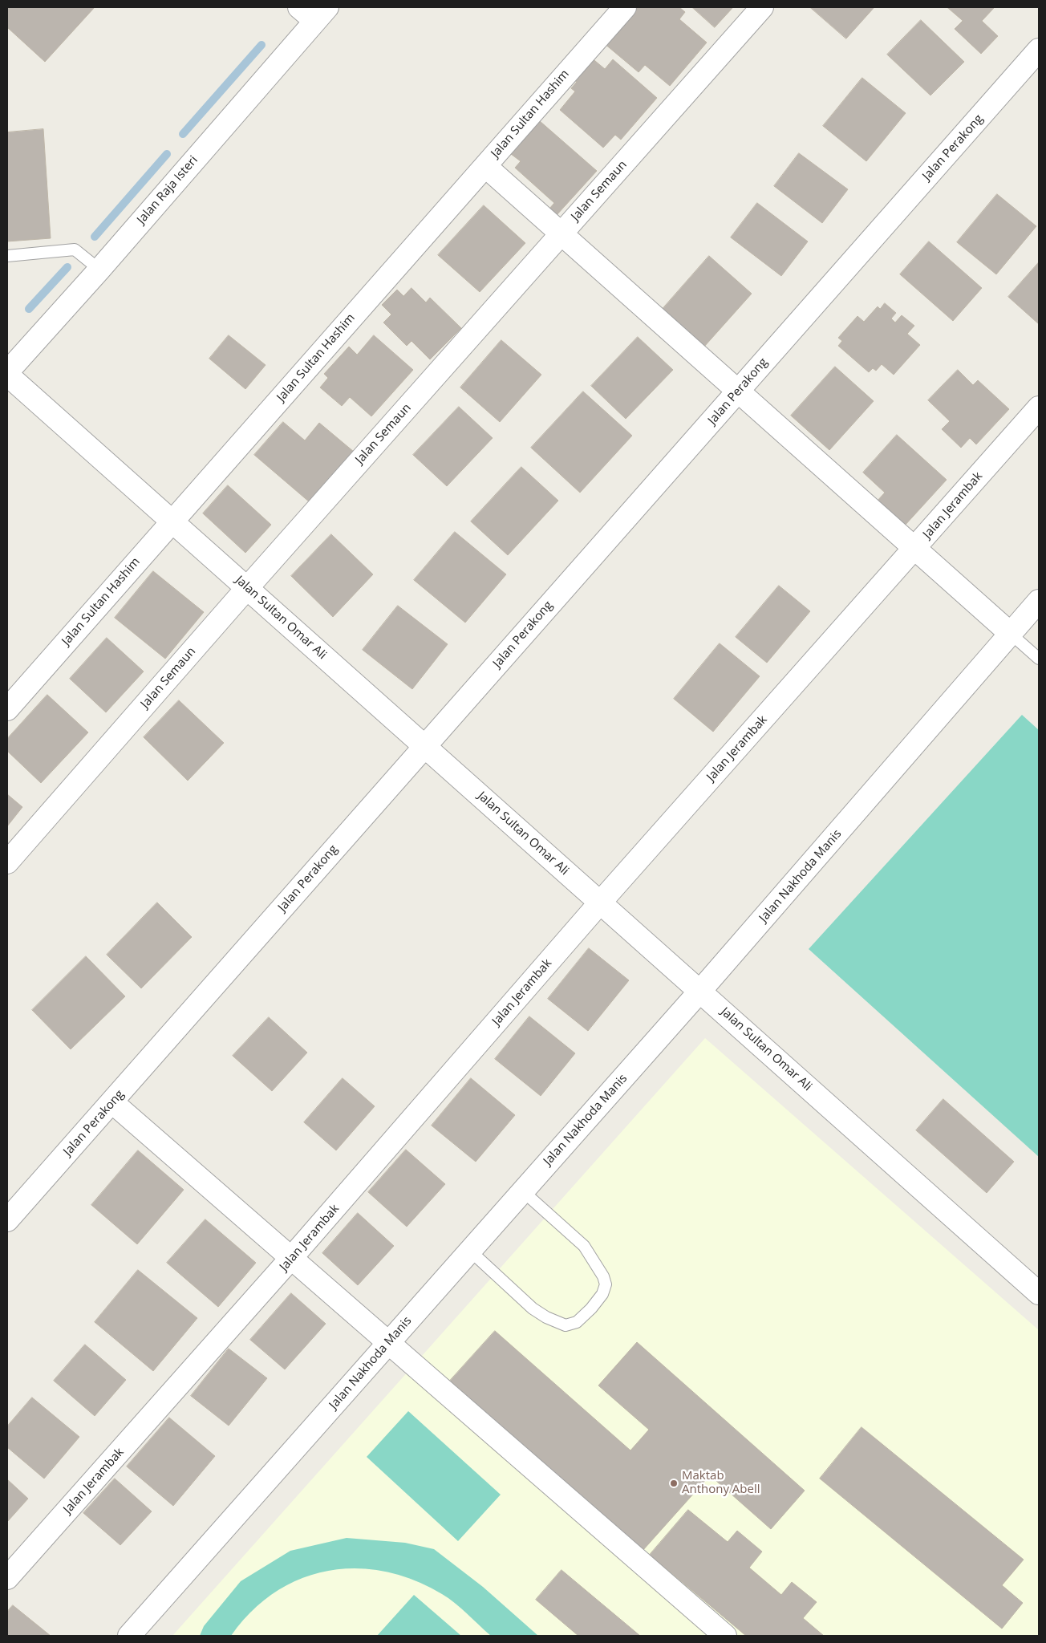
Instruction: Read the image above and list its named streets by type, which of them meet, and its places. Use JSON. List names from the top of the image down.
{
  "streets": {
    "street": [
      "Jalan Sultan Hashim",
      "Jalan Perakong",
      "Jalan Raja Isteri",
      "Jalan Semaun",
      "Jalan Jerambak",
      "Jalan Sultan Omar Ali",
      "Jalan Nakhoda Manis"
    ]
  },
  "crossings": [
    ["Jalan Sultan Hashim", "Jalan Sultan Omar Ali"],
    ["Jalan Perakong", "Jalan Sultan Omar Ali"],
    ["Jalan Raja Isteri", "Jalan Sultan Omar Ali"],
    ["Jalan Semaun", "Jalan Sultan Omar Ali"],
    ["Jalan Jerambak", "Jalan Sultan Omar Ali"],
    ["Jalan Sultan Omar Ali", "Jalan Nakhoda Manis"]
  ],
  "places": ["Maktab Anthony Abell"]
}
